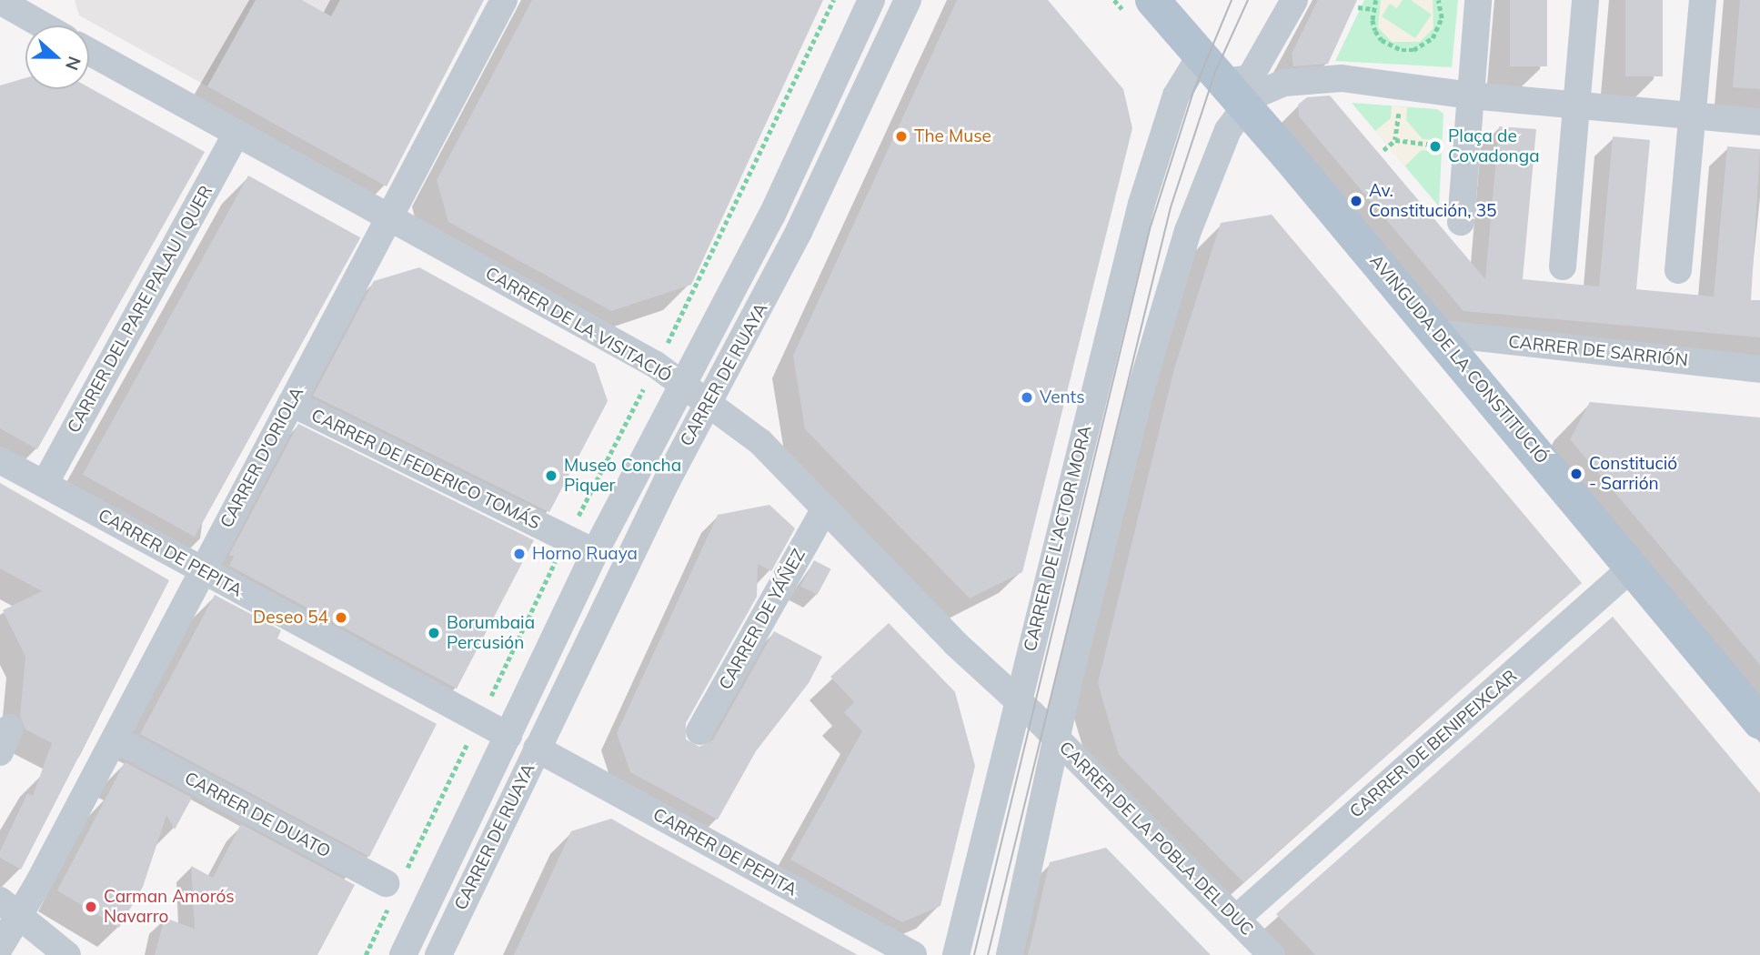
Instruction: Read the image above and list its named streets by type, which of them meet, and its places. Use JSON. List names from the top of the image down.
{
  "streets": {
    "main road": ["AVINGUDA DE LA CONSTITUCIÓ"],
    "street": [
      "CARRER DEL PARE PALAU I QUER",
      "CARRER DE LA VISITACIÓ",
      "CARRER DE SARRIÓN",
      "CARRER DE RUAYA",
      "CARRER D'ORIOLA",
      "CARRER DE FEDERICO TOMÁS",
      "CARRER DE L'ACTOR MORA",
      "CARRER DE PEPITA",
      "CARRER DE YÁÑEZ",
      "CARRER DE BENIPEIXCAR",
      "CARRER DE DUATO",
      "CARRER DE LA POBLA DEL DUC"
    ]
  },
  "crossings": [
    ["CARRER DEL PARE PALAU I QUER", "CARRER DE LA VISITACIÓ"],
    ["CARRER DEL PARE PALAU I QUER", "CARRER DE PEPITA"],
    ["CARRER DE LA VISITACIÓ", "CARRER DE RUAYA"],
    ["CARRER DE LA VISITACIÓ", "CARRER D'ORIOLA"],
    ["CARRER DE LA VISITACIÓ", "CARRER DE L'ACTOR MORA"],
    ["CARRER DE LA VISITACIÓ", "CARRER DE YÁÑEZ"],
    ["CARRER DE LA VISITACIÓ", "CARRER DE LA POBLA DEL DUC"],
    ["CARRER DE SARRIÓN", "AVINGUDA DE LA CONSTITUCIÓ"],
    ["AVINGUDA DE LA CONSTITUCIÓ", "CARRER DE L'ACTOR MORA"],
    ["AVINGUDA DE LA CONSTITUCIÓ", "CARRER DE BENIPEIXCAR"],
    ["CARRER DE RUAYA", "CARRER DE FEDERICO TOMÁS"],
    ["CARRER DE RUAYA", "CARRER DE PEPITA"],
    ["CARRER D'ORIOLA", "CARRER DE FEDERICO TOMÁS"],
    ["CARRER D'ORIOLA", "CARRER DE PEPITA"],
    ["CARRER DE BENIPEIXCAR", "CARRER DE LA POBLA DEL DUC"]
  ],
  "places": [
    "The Muse",
    "Plaça de Covadonga",
    "Av. Constitución, 35",
    "Vents",
    "Constitució - Sarrión",
    "Museo Concha Piquer",
    "Horno Ruaya",
    "Deseo 54",
    "Borumbaia Percusión",
    "Carman Amorós Navarro"
  ],
  "north": "right"
}
